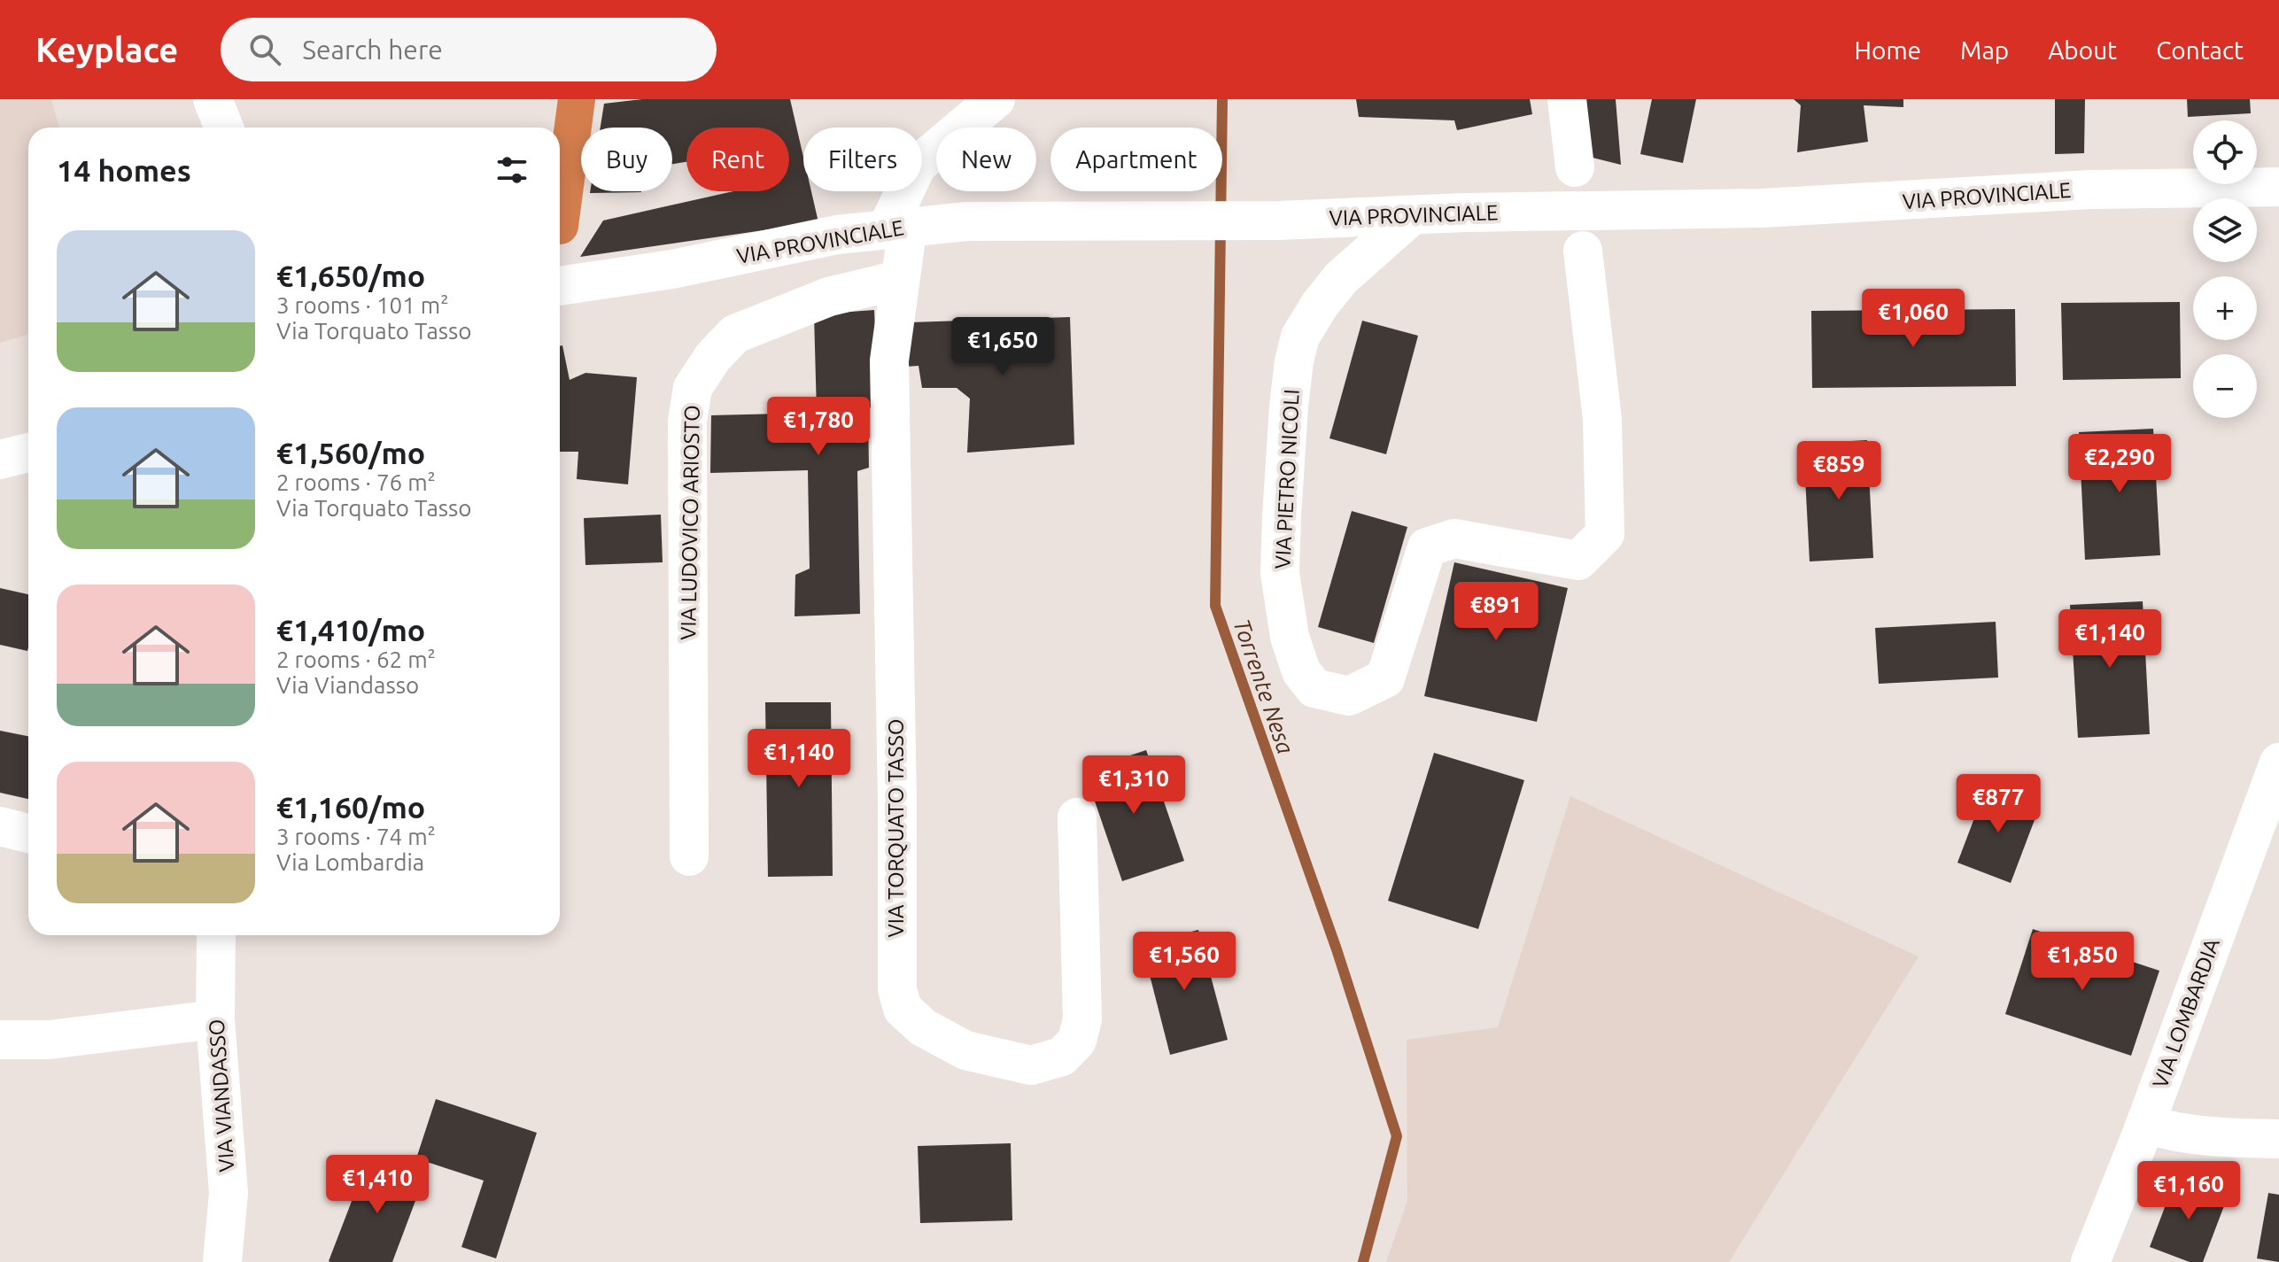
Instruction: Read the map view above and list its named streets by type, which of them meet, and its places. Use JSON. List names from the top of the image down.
{
  "streets": {
    "street": [
      "VIA PROVINCIALE",
      "VIA PIETRO NICOLI",
      "VIA LUDOVICO ARIOSTO",
      "VIA TORQUATO TASSO",
      "VIA LOMBARDIA",
      "VIA VIANDASSO"
    ]
  },
  "crossings": [
    ["VIA PROVINCIALE", "VIA PIETRO NICOLI"],
    ["VIA PROVINCIALE", "VIA TORQUATO TASSO"],
    ["VIA LUDOVICO ARIOSTO", "VIA TORQUATO TASSO"]
  ],
  "water": ["Torrente Nesa"],
  "page": {
    "header": "Keyplace",
    "search": "Search here",
    "nav": [
      "Home",
      "Map",
      "About",
      "Contact"
    ],
    "map_buttons": ["+", "−"],
    "chip": [
      "Buy",
      "Rent",
      "Filters",
      "New",
      "Apartment"
    ],
    "heading": "14 homes",
    "list": [
      {
        "name": "€1,650/mo",
        "note": "3 rooms · 101 m² · Via Torquato Tasso"
      },
      {
        "name": "€1,560/mo",
        "note": "2 rooms · 76 m² · Via Torquato Tasso"
      },
      {
        "name": "€1,410/mo",
        "note": "2 rooms · 62 m² · Via Viandasso"
      },
      {
        "name": "€1,160/mo",
        "note": "3 rooms · 74 m² · Via Lombardia"
      }
    ],
    "price": [
      "€1,060",
      "€1,650",
      "€1,780",
      "€2,290",
      "€859",
      "€891",
      "€1,140",
      "€1,140",
      "€1,310",
      "€877",
      "€1,560",
      "€1,850",
      "€1,410",
      "€1,160"
    ]
  }
}
